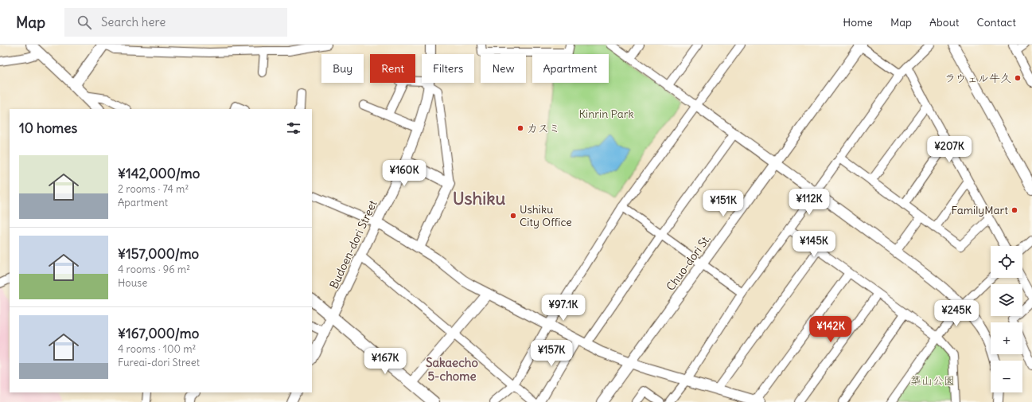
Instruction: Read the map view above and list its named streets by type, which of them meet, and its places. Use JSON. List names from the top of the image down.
{
  "streets": {
    "street": ["Budoen-dori Street", "Chuo-dori St."]
  },
  "districts": ["Ushiku", "Sakaecho 5-chome"],
  "parks": ["Kinrin Park", "築山公園"],
  "places": [
    "ラウェル牛久",
    "カスミ",
    "FamilyMart",
    "Ushiku City Office"
  ],
  "page": {
    "header": "Map",
    "search": "Search here",
    "nav": [
      "Home",
      "Map",
      "About",
      "Contact"
    ],
    "chip": [
      "Buy",
      "Rent",
      "Filters",
      "New",
      "Apartment"
    ],
    "heading": "10 homes",
    "price": [
      "¥207K",
      "¥160K",
      "¥112K",
      "¥151K",
      "¥145K",
      "¥97.1K",
      "¥245K",
      "¥142K",
      "¥157K",
      "¥167K"
    ],
    "list": [
      {
        "name": "¥142,000/mo",
        "note": "2 rooms · 74 m² · Apartment"
      },
      {
        "name": "¥157,000/mo",
        "note": "4 rooms · 96 m² · House"
      },
      {
        "name": "¥167,000/mo",
        "note": "4 rooms · 100 m² · Fureai-dori Street"
      }
    ],
    "map_buttons": ["+", "−"]
  }
}
